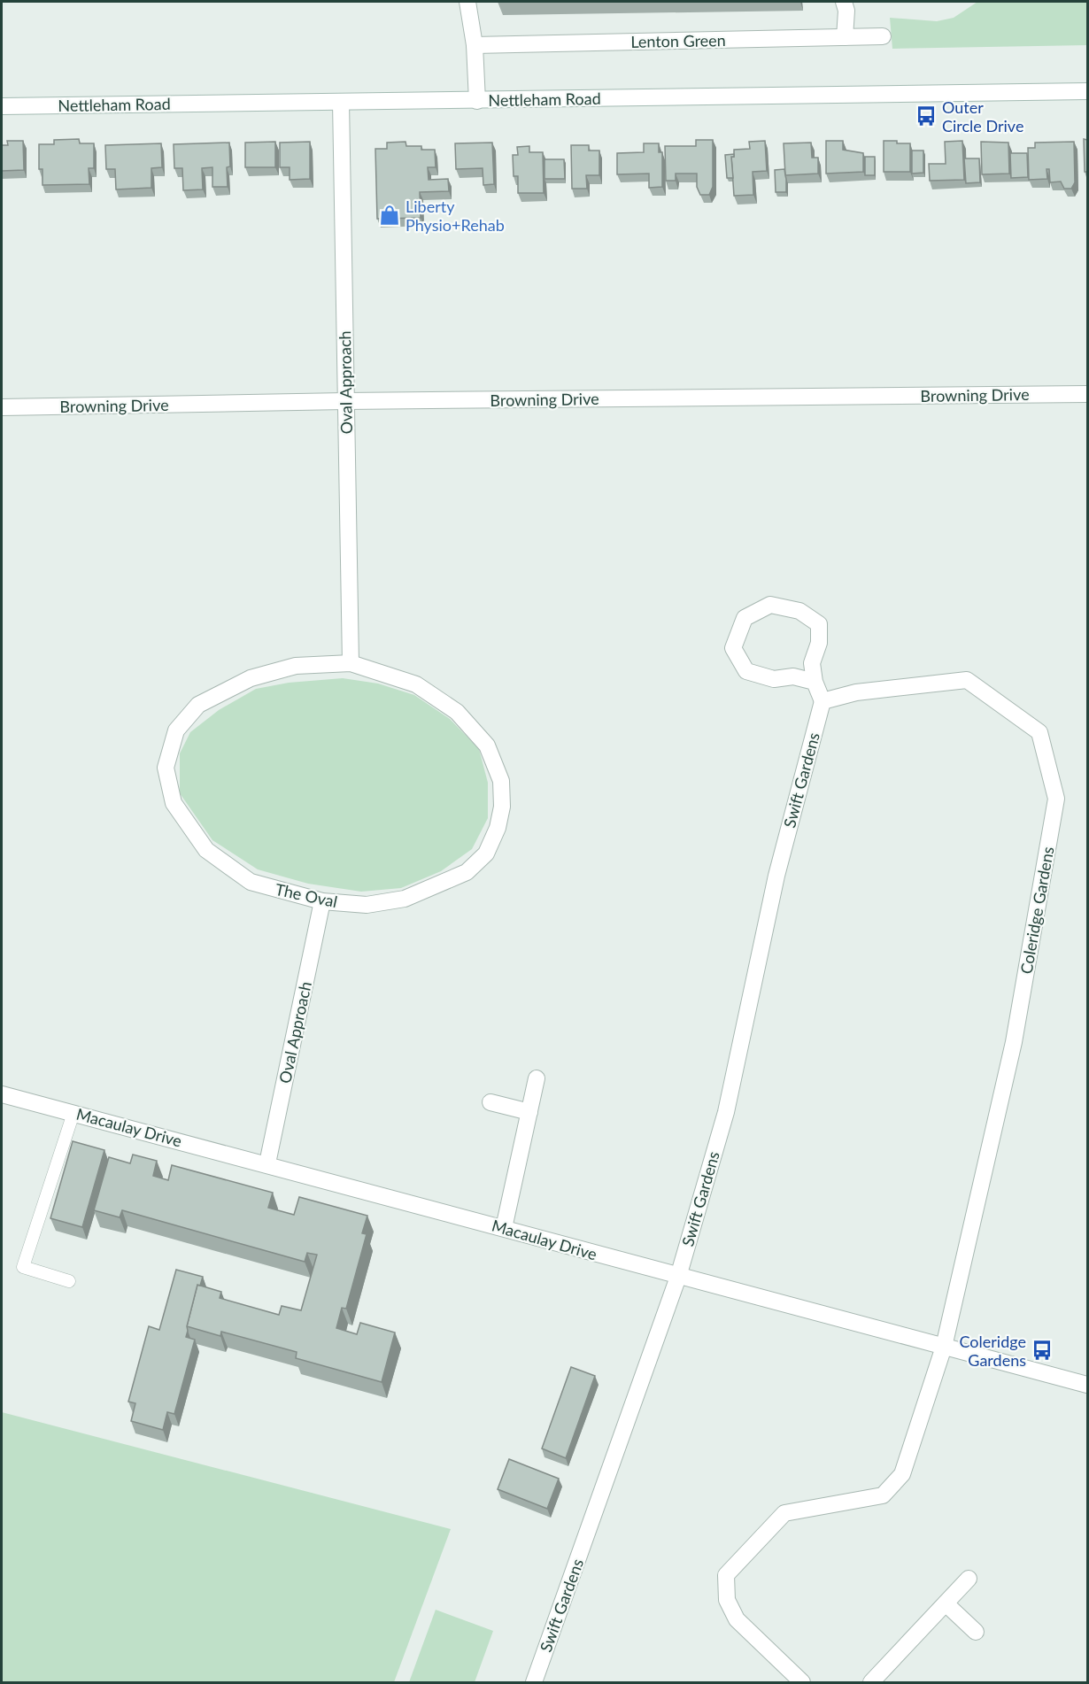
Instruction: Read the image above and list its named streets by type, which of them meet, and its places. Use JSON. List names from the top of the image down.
{
  "streets": {
    "street": [
      "Lenton Green",
      "Nettleham Road",
      "Oval Approach",
      "Browning Drive",
      "Swift Gardens",
      "The Oval",
      "Coleridge Gardens",
      "Macaulay Drive"
    ]
  },
  "crossings": [
    ["Nettleham Road", "Oval Approach"],
    ["Oval Approach", "Browning Drive"],
    ["Oval Approach", "The Oval"],
    ["Oval Approach", "Macaulay Drive"],
    ["Swift Gardens", "Coleridge Gardens"],
    ["Swift Gardens", "Macaulay Drive"],
    ["Coleridge Gardens", "Macaulay Drive"]
  ],
  "places": {
    "bus stop": ["Outer Circle Drive", "Coleridge Gardens"],
    "shop": ["Liberty Physio+Rehab"]
  }
}
